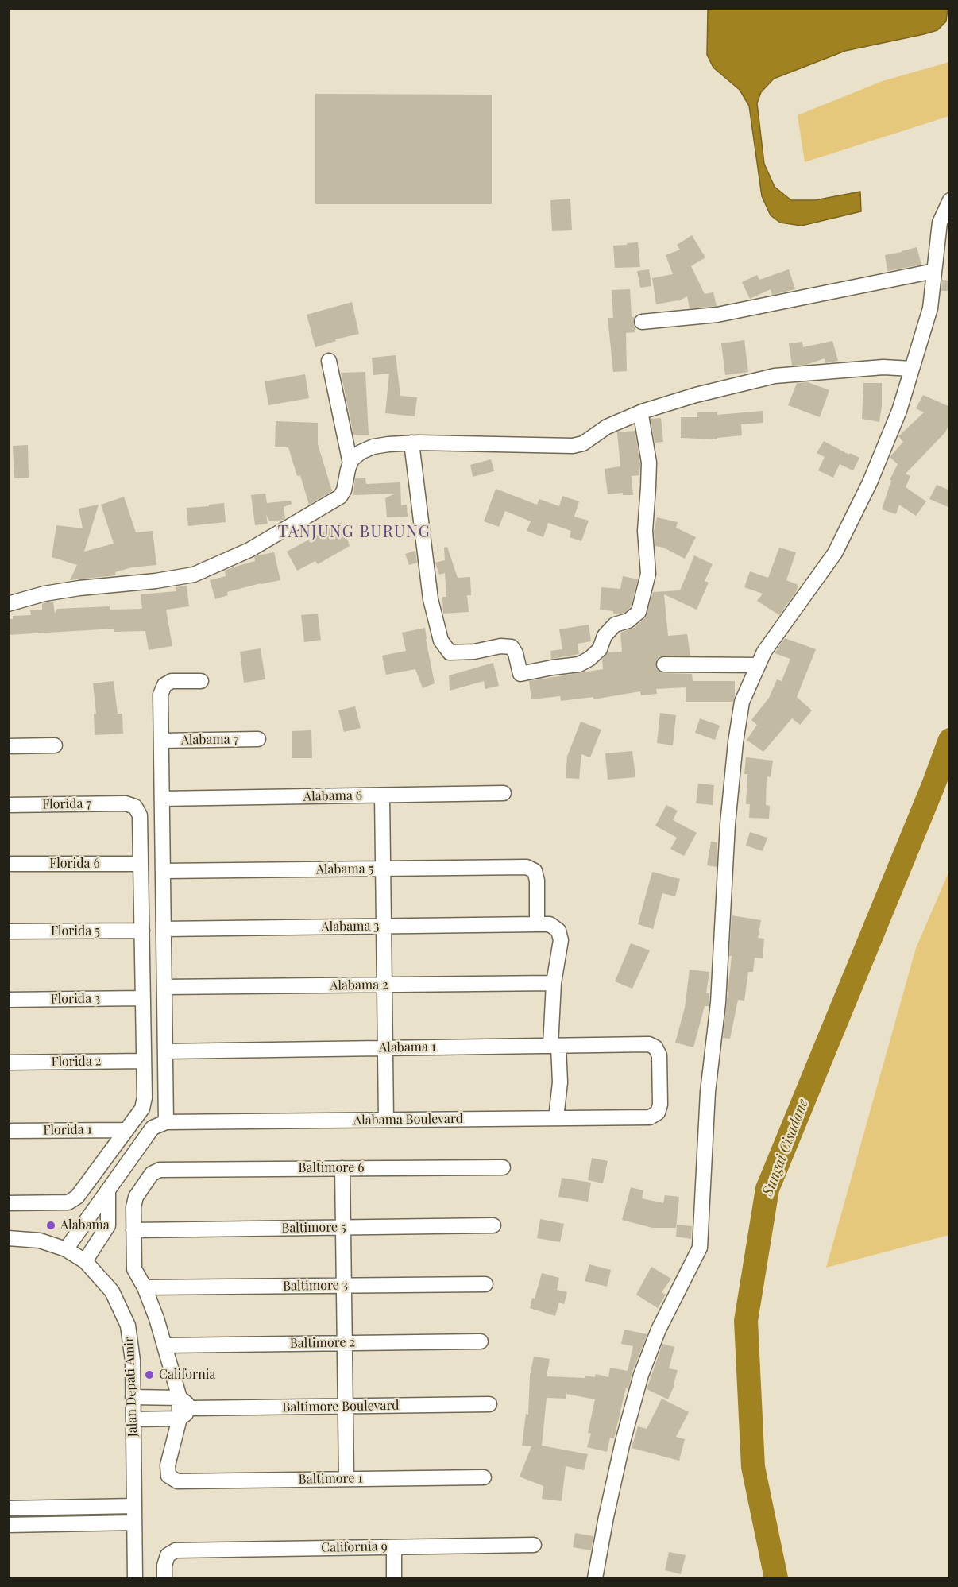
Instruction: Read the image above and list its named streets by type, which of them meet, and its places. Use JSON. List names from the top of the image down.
{
  "streets": {
    "street": [
      "Alabama 7",
      "Alabama 6",
      "Florida 7",
      "Florida 6",
      "Alabama 5",
      "Alabama 3",
      "Florida 5",
      "Alabama 2",
      "Florida 3",
      "Alabama 1",
      "Florida 2",
      "Alabama Boulevard",
      "Florida 1",
      "Baltimore 6",
      "Baltimore 5",
      "Baltimore 3",
      "Baltimore 2",
      "Jalan Depati Amir",
      "Baltimore Boulevard",
      "Baltimore 1",
      "California 9"
    ]
  },
  "crossings": [
    ["Florida 7", "Florida 6"],
    ["Alabama 5", "Alabama 3"],
    ["Alabama 3", "Alabama 2"],
    ["Alabama 1", "Alabama Boulevard"],
    ["Baltimore 6", "Baltimore 5"]
  ],
  "districts": ["TANJUNG BURUNG"],
  "water": ["Sungai Cisadane"],
  "places": ["Alabama", "California"]
}
